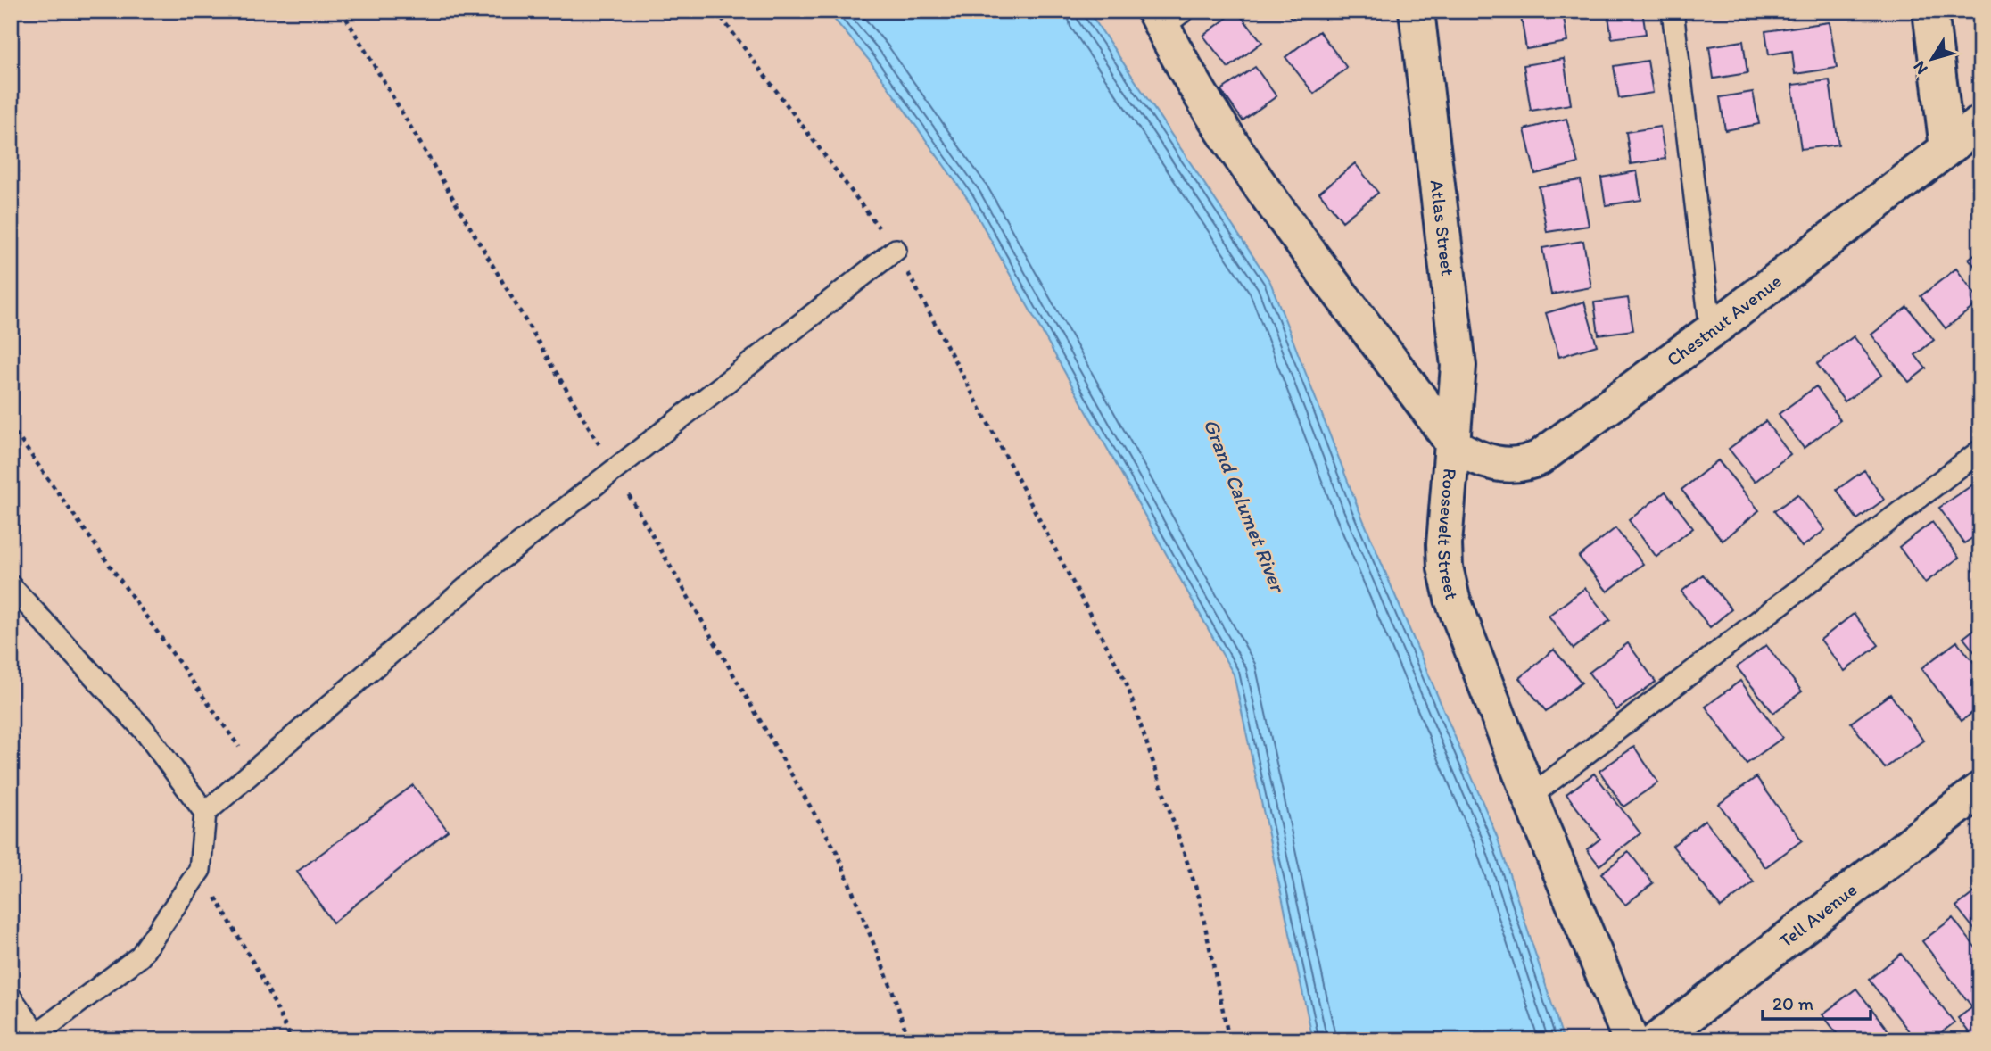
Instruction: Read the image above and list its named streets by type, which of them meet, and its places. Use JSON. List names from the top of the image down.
{
  "streets": {
    "street": [
      "Atlas Street",
      "Chestnut Avenue",
      "Roosevelt Street",
      "Tell Avenue"
    ]
  },
  "crossings": [
    ["Atlas Street", "Chestnut Avenue"],
    ["Atlas Street", "Roosevelt Street"],
    ["Chestnut Avenue", "Roosevelt Street"]
  ],
  "water": ["Grand Calumet River"],
  "scale_bar": "20 m",
  "north": "bottom left"
}
